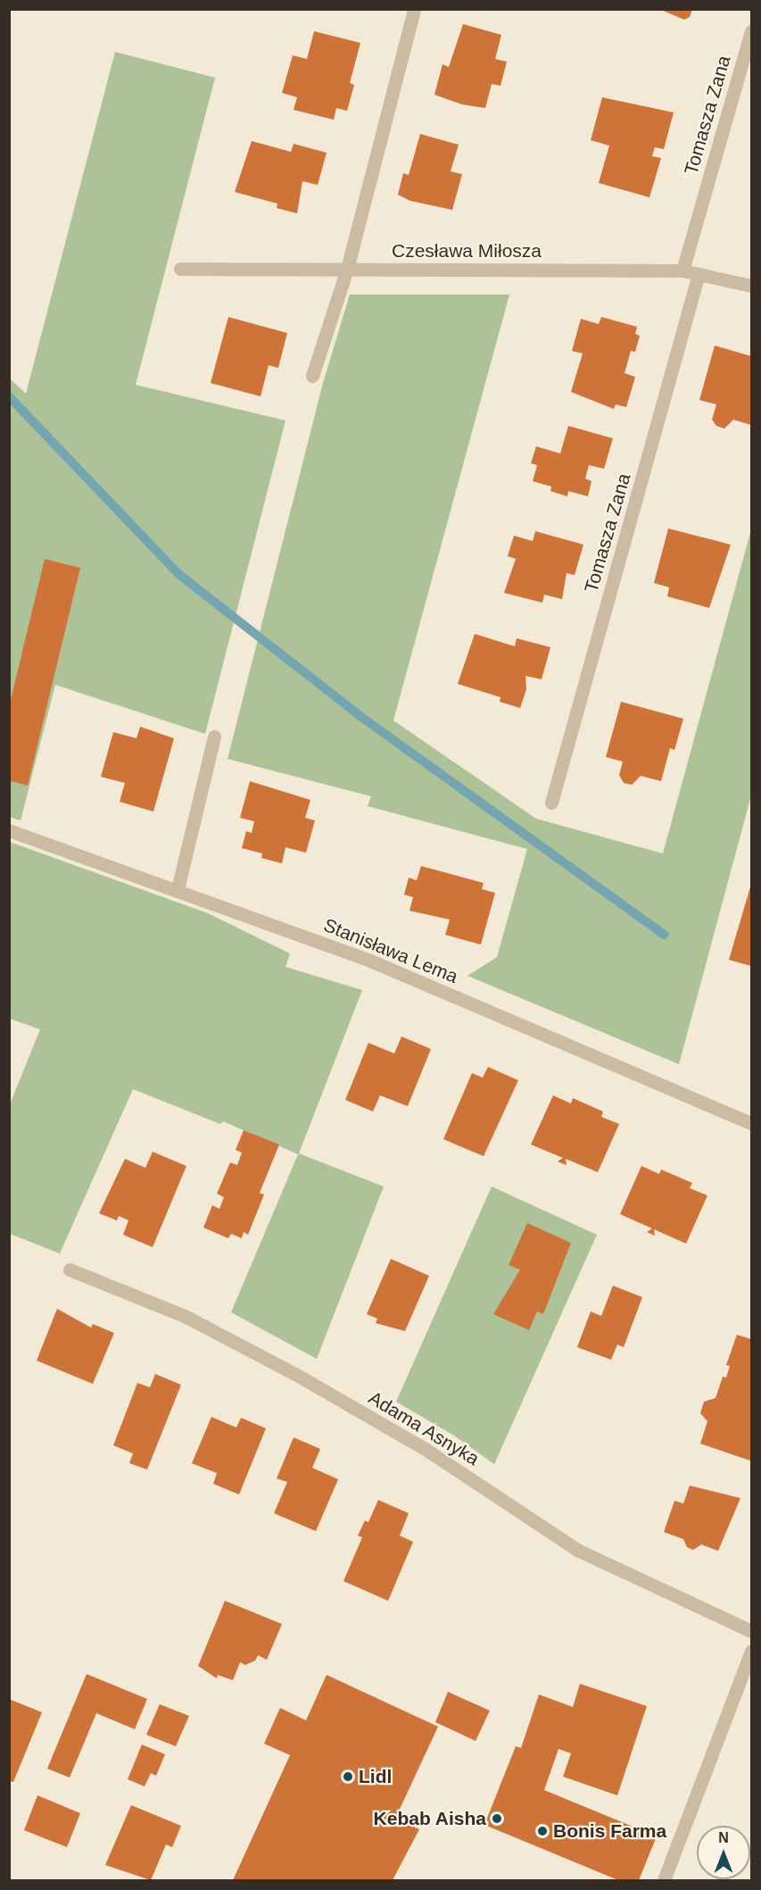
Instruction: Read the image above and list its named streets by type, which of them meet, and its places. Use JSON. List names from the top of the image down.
{
  "streets": {
    "street": [
      "Tomasza Zana",
      "Czesława Miłosza",
      "Stanisława Lema",
      "Adama Asnyka"
    ]
  },
  "crossings": [
    ["Tomasza Zana", "Czesława Miłosza"]
  ],
  "places": ["Lidl", "Kebab Aisha", "Bonis Farma"],
  "north": "top"
}
